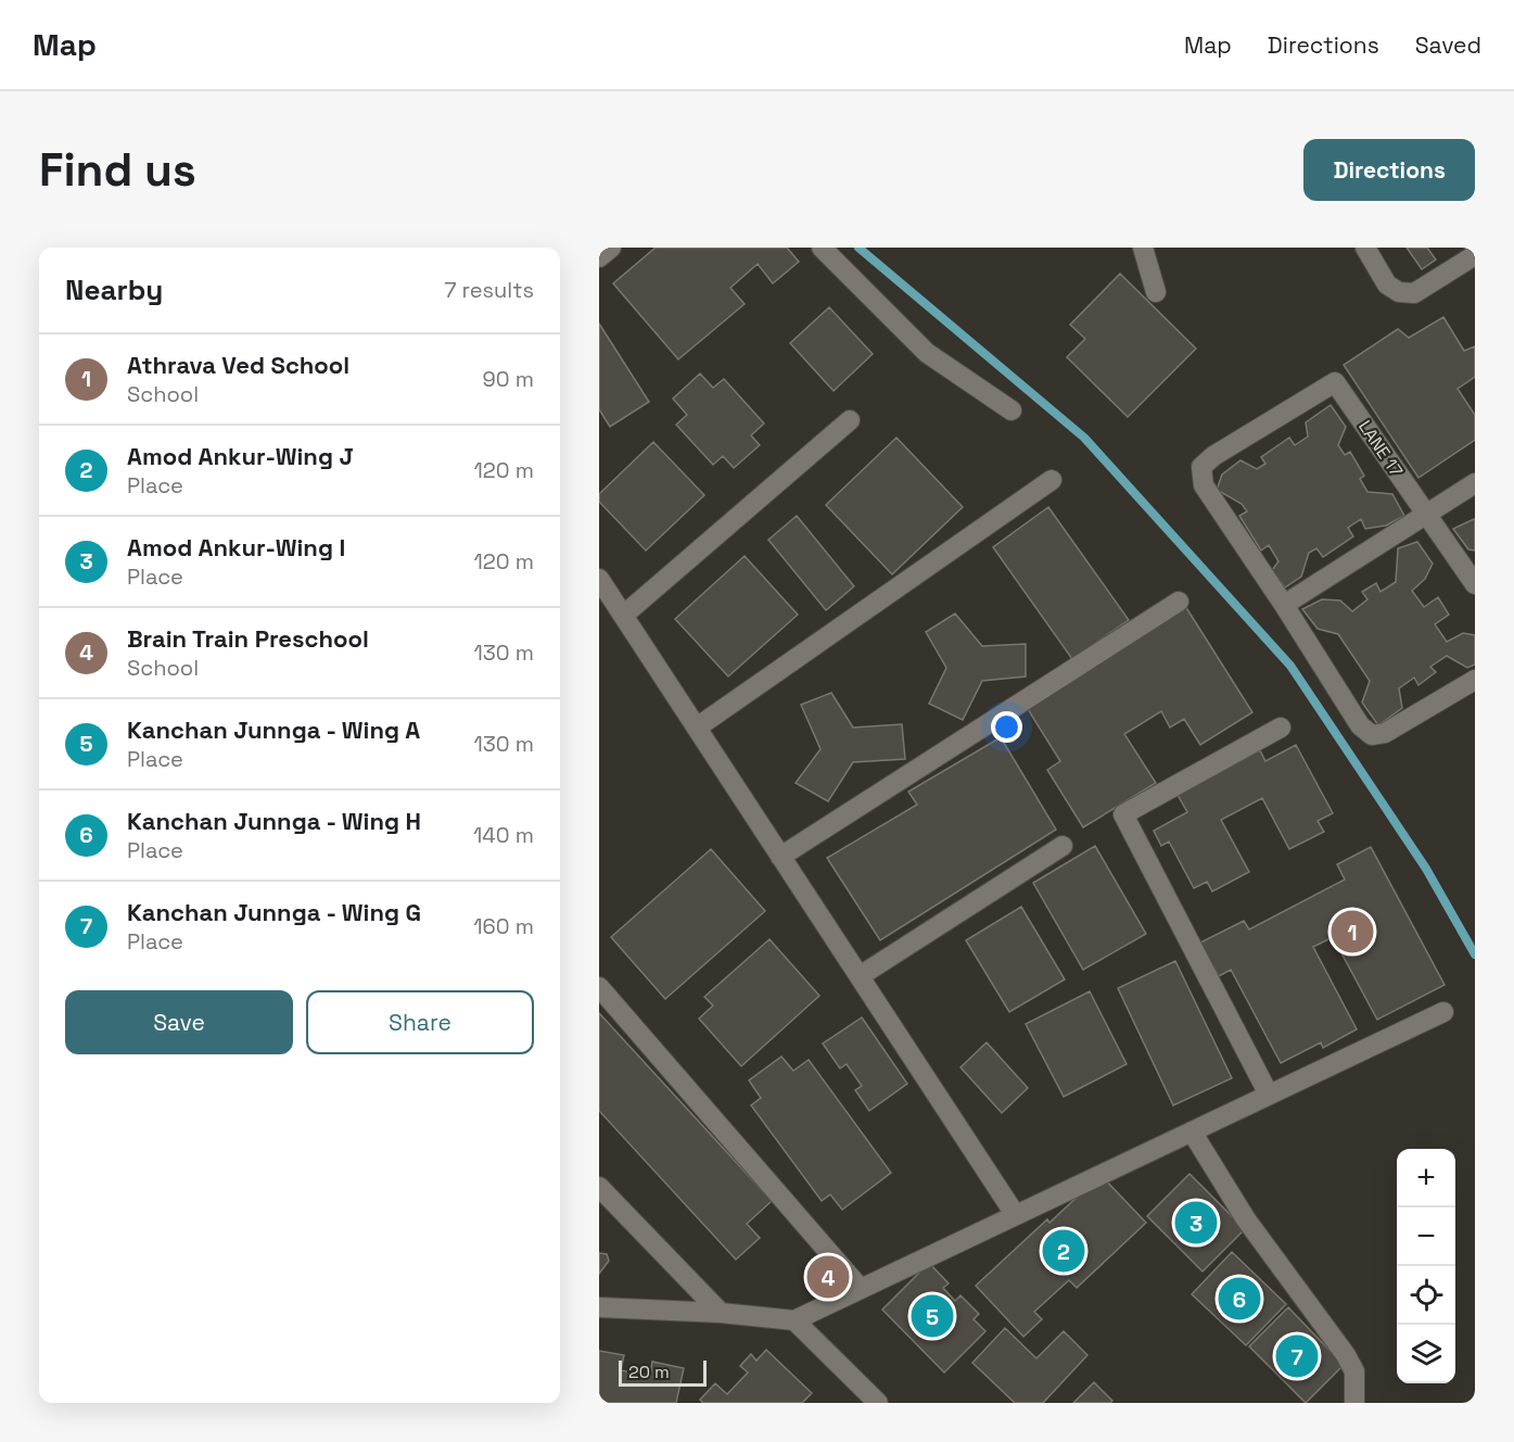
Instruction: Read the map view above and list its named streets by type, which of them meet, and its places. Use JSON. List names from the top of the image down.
{
  "streets": {
    "street": ["LANE 17"]
  },
  "scale_bar": "20 m",
  "page": {
    "header": "Map",
    "nav": ["Map", "Directions", "Saved"],
    "buttons": [
      "Directions",
      ["Save", "Share"]
    ],
    "title": "Find us",
    "heading": ["Nearby", "7 results"],
    "list": [
      {
        "mark": "1",
        "name": "Athrava Ved School",
        "note": "School",
        "value": "90 m"
      },
      {
        "mark": "2",
        "name": "Amod Ankur-Wing J",
        "note": "Place",
        "value": "120 m"
      },
      {
        "mark": "3",
        "name": "Amod Ankur-Wing I",
        "note": "Place",
        "value": "120 m"
      },
      {
        "mark": "4",
        "name": "Brain Train Preschool",
        "note": "School",
        "value": "130 m"
      },
      {
        "mark": "5",
        "name": "Kanchan Junnga - Wing A",
        "note": "Place",
        "value": "130 m"
      },
      {
        "mark": "6",
        "name": "Kanchan Junnga - Wing H",
        "note": "Place",
        "value": "140 m"
      },
      {
        "mark": "7",
        "name": "Kanchan Junnga - Wing G",
        "note": "Place",
        "value": "160 m"
      }
    ],
    "pins": [
      "1",
      "3",
      "2",
      "4",
      "6",
      "5",
      "7"
    ],
    "map_buttons": ["+", "−"],
    "scale": "20 m"
  }
}
